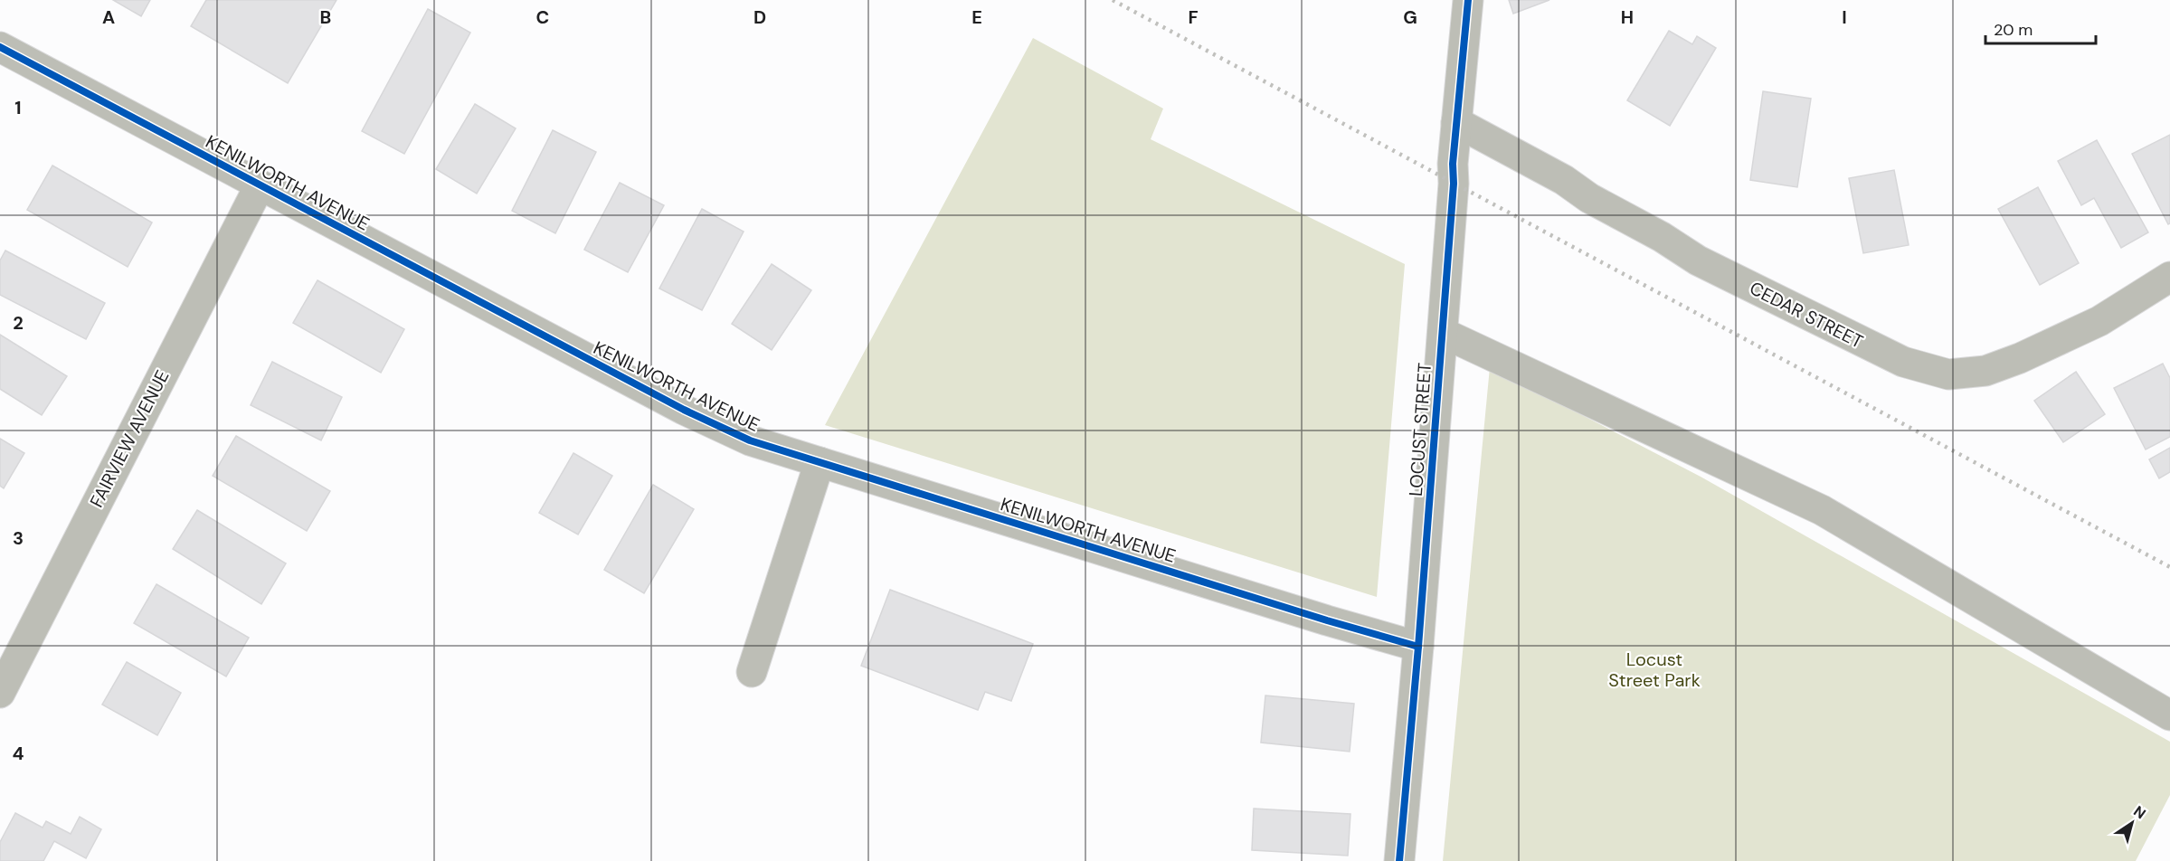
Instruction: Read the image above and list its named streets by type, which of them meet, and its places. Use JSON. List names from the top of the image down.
{
  "streets": {
    "street": [
      "KENILWORTH AVENUE",
      "CEDAR STREET",
      "LOCUST STREET",
      "FAIRVIEW AVENUE"
    ]
  },
  "crossings": [
    ["KENILWORTH AVENUE", "LOCUST STREET"],
    ["KENILWORTH AVENUE", "FAIRVIEW AVENUE"],
    ["CEDAR STREET", "LOCUST STREET"]
  ],
  "parks": ["Locust Street Park"],
  "scale_bar": "20 m",
  "north": "top right",
  "grid": {
    "columns": [
      "A",
      "B",
      "C",
      "D",
      "E",
      "F",
      "G",
      "H",
      "I"
    ],
    "rows": [
      "1",
      "2",
      "3",
      "4"
    ]
  }
}
